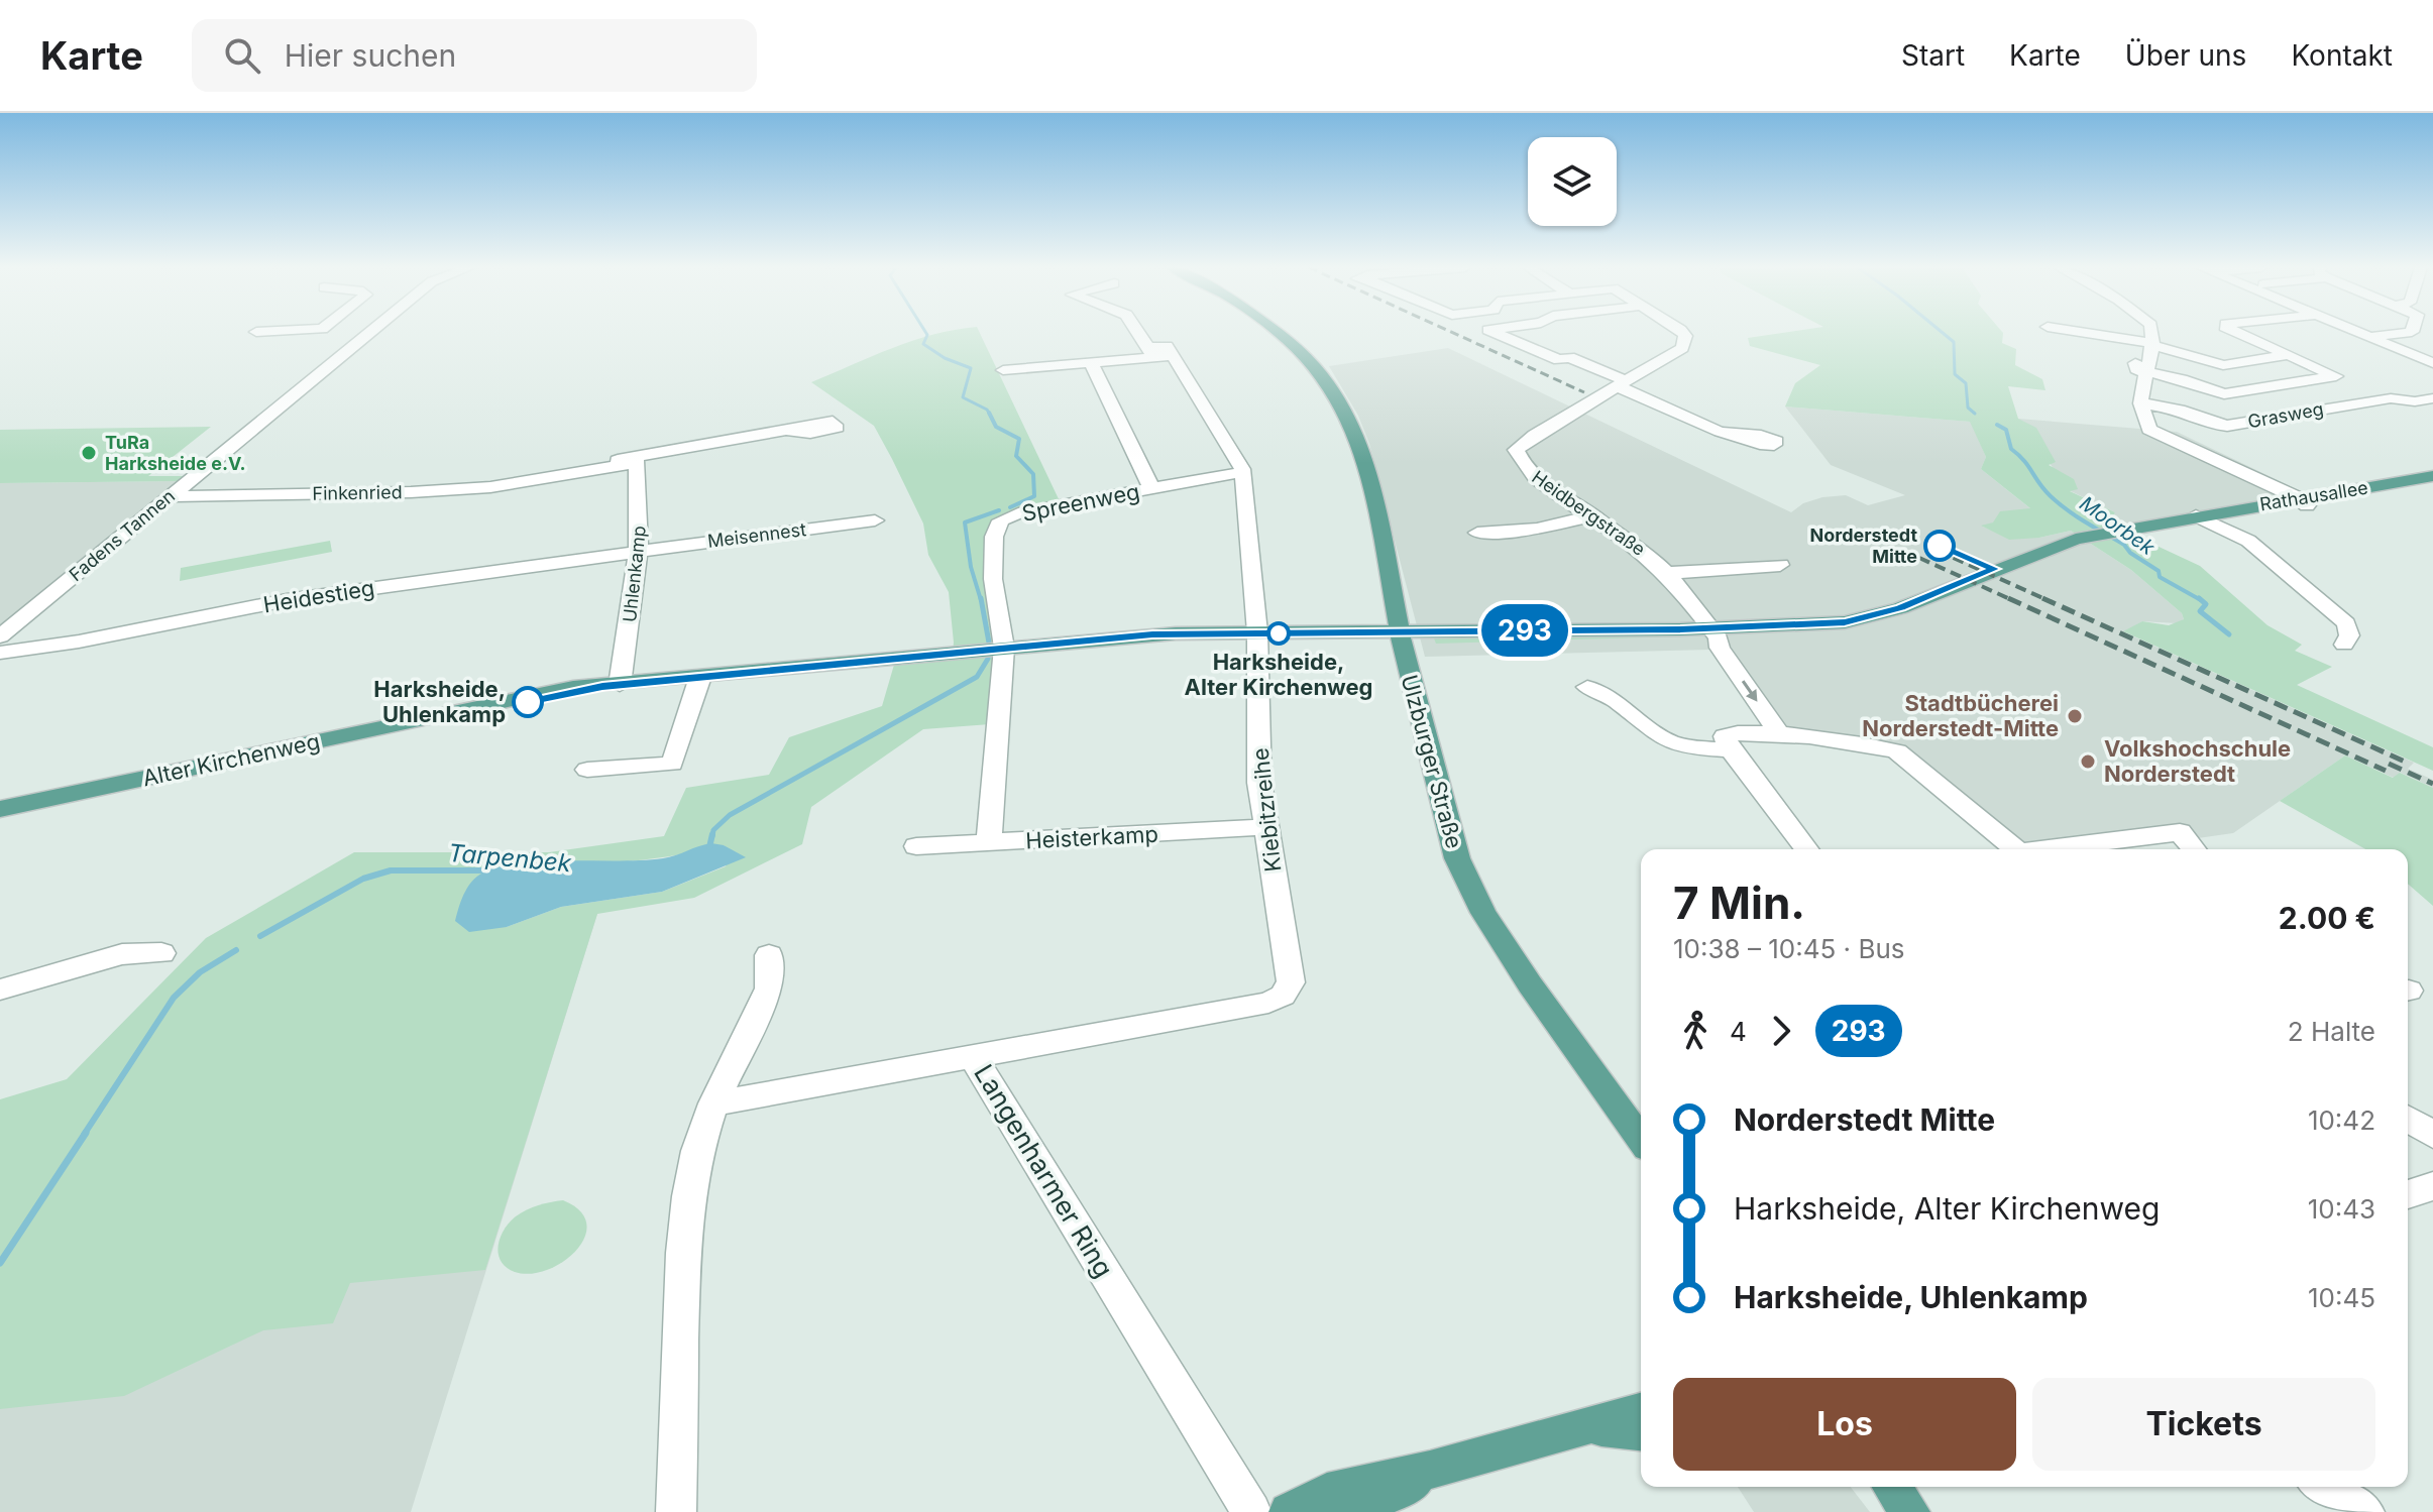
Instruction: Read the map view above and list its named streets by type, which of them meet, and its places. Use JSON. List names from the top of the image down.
{
  "streets": {
    "main road": ["Rathausallee", "Alter Kirchenweg", "Ulzburger Straße"],
    "street": [
      "Grasweg",
      "Finkenried",
      "Spreenweg",
      "Heidbergstraße",
      "Fadens Tannen",
      "Meisennest",
      "Uhlenkamp",
      "Heidestieg",
      "Kiebitzreihe",
      "Heisterkamp",
      "Langenharmer Ring"
    ]
  },
  "crossings": [
    ["Finkenried", "Fadens Tannen"],
    ["Finkenried", "Uhlenkamp"],
    ["Rathausallee", "Heidbergstraße"],
    ["Rathausallee", "Alter Kirchenweg"],
    ["Rathausallee", "Ulzburger Straße"],
    ["Spreenweg", "Alter Kirchenweg"],
    ["Spreenweg", "Kiebitzreihe"],
    ["Spreenweg", "Heisterkamp"],
    ["Meisennest", "Uhlenkamp"],
    ["Meisennest", "Heidestieg"],
    ["Uhlenkamp", "Heidestieg"],
    ["Uhlenkamp", "Alter Kirchenweg"],
    ["Alter Kirchenweg", "Ulzburger Straße"],
    ["Alter Kirchenweg", "Kiebitzreihe"],
    ["Kiebitzreihe", "Heisterkamp"],
    ["Kiebitzreihe", "Langenharmer Ring"]
  ],
  "water": ["Moorbek", "Tarpenbek"],
  "places": [
    "TuRa Harksheide e.V.",
    "Norderstedt Mitte",
    "Harksheide, Alter Kirchenweg",
    "Harksheide, Uhlenkamp",
    "Stadtbücherei Norderstedt-Mitte",
    "Volkshochschule Norderstedt"
  ],
  "lines": ["bus line 293"],
  "page": {
    "header": "Karte",
    "search": "Hier suchen",
    "nav": [
      "Start",
      "Karte",
      "Über uns",
      "Kontakt"
    ],
    "on_map": "293",
    "heading": ["7 Min.", "10:38 – 10:45 · Bus", "2.00 €"],
    "legs": ["4", "293", "2 Halte"],
    "list": [
      {
        "name": "Norderstedt Mitte",
        "value": "10:42"
      },
      {
        "name": "Harksheide, Alter Kirchenweg",
        "value": "10:43"
      },
      {
        "name": "Harksheide, Uhlenkamp",
        "value": "10:45"
      }
    ],
    "buttons": ["Los", "Tickets"]
  }
}
